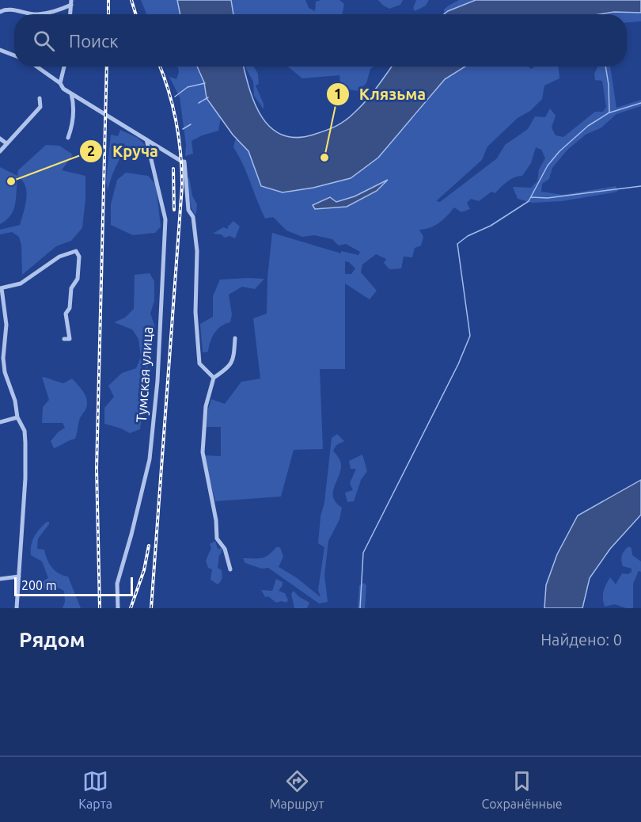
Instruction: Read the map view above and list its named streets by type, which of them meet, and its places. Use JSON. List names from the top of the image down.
{
  "streets": {
    "street": ["Тумская улица"]
  },
  "places": ["Клязьма", "Круча"],
  "scale_bar": "200 m",
  "page": {
    "search": "Поиск",
    "scale": "200 m",
    "heading": ["Рядом", "Найдено: 0"],
    "nav": ["Карта", "Маршрут", "Сохранённые"]
  }
}
